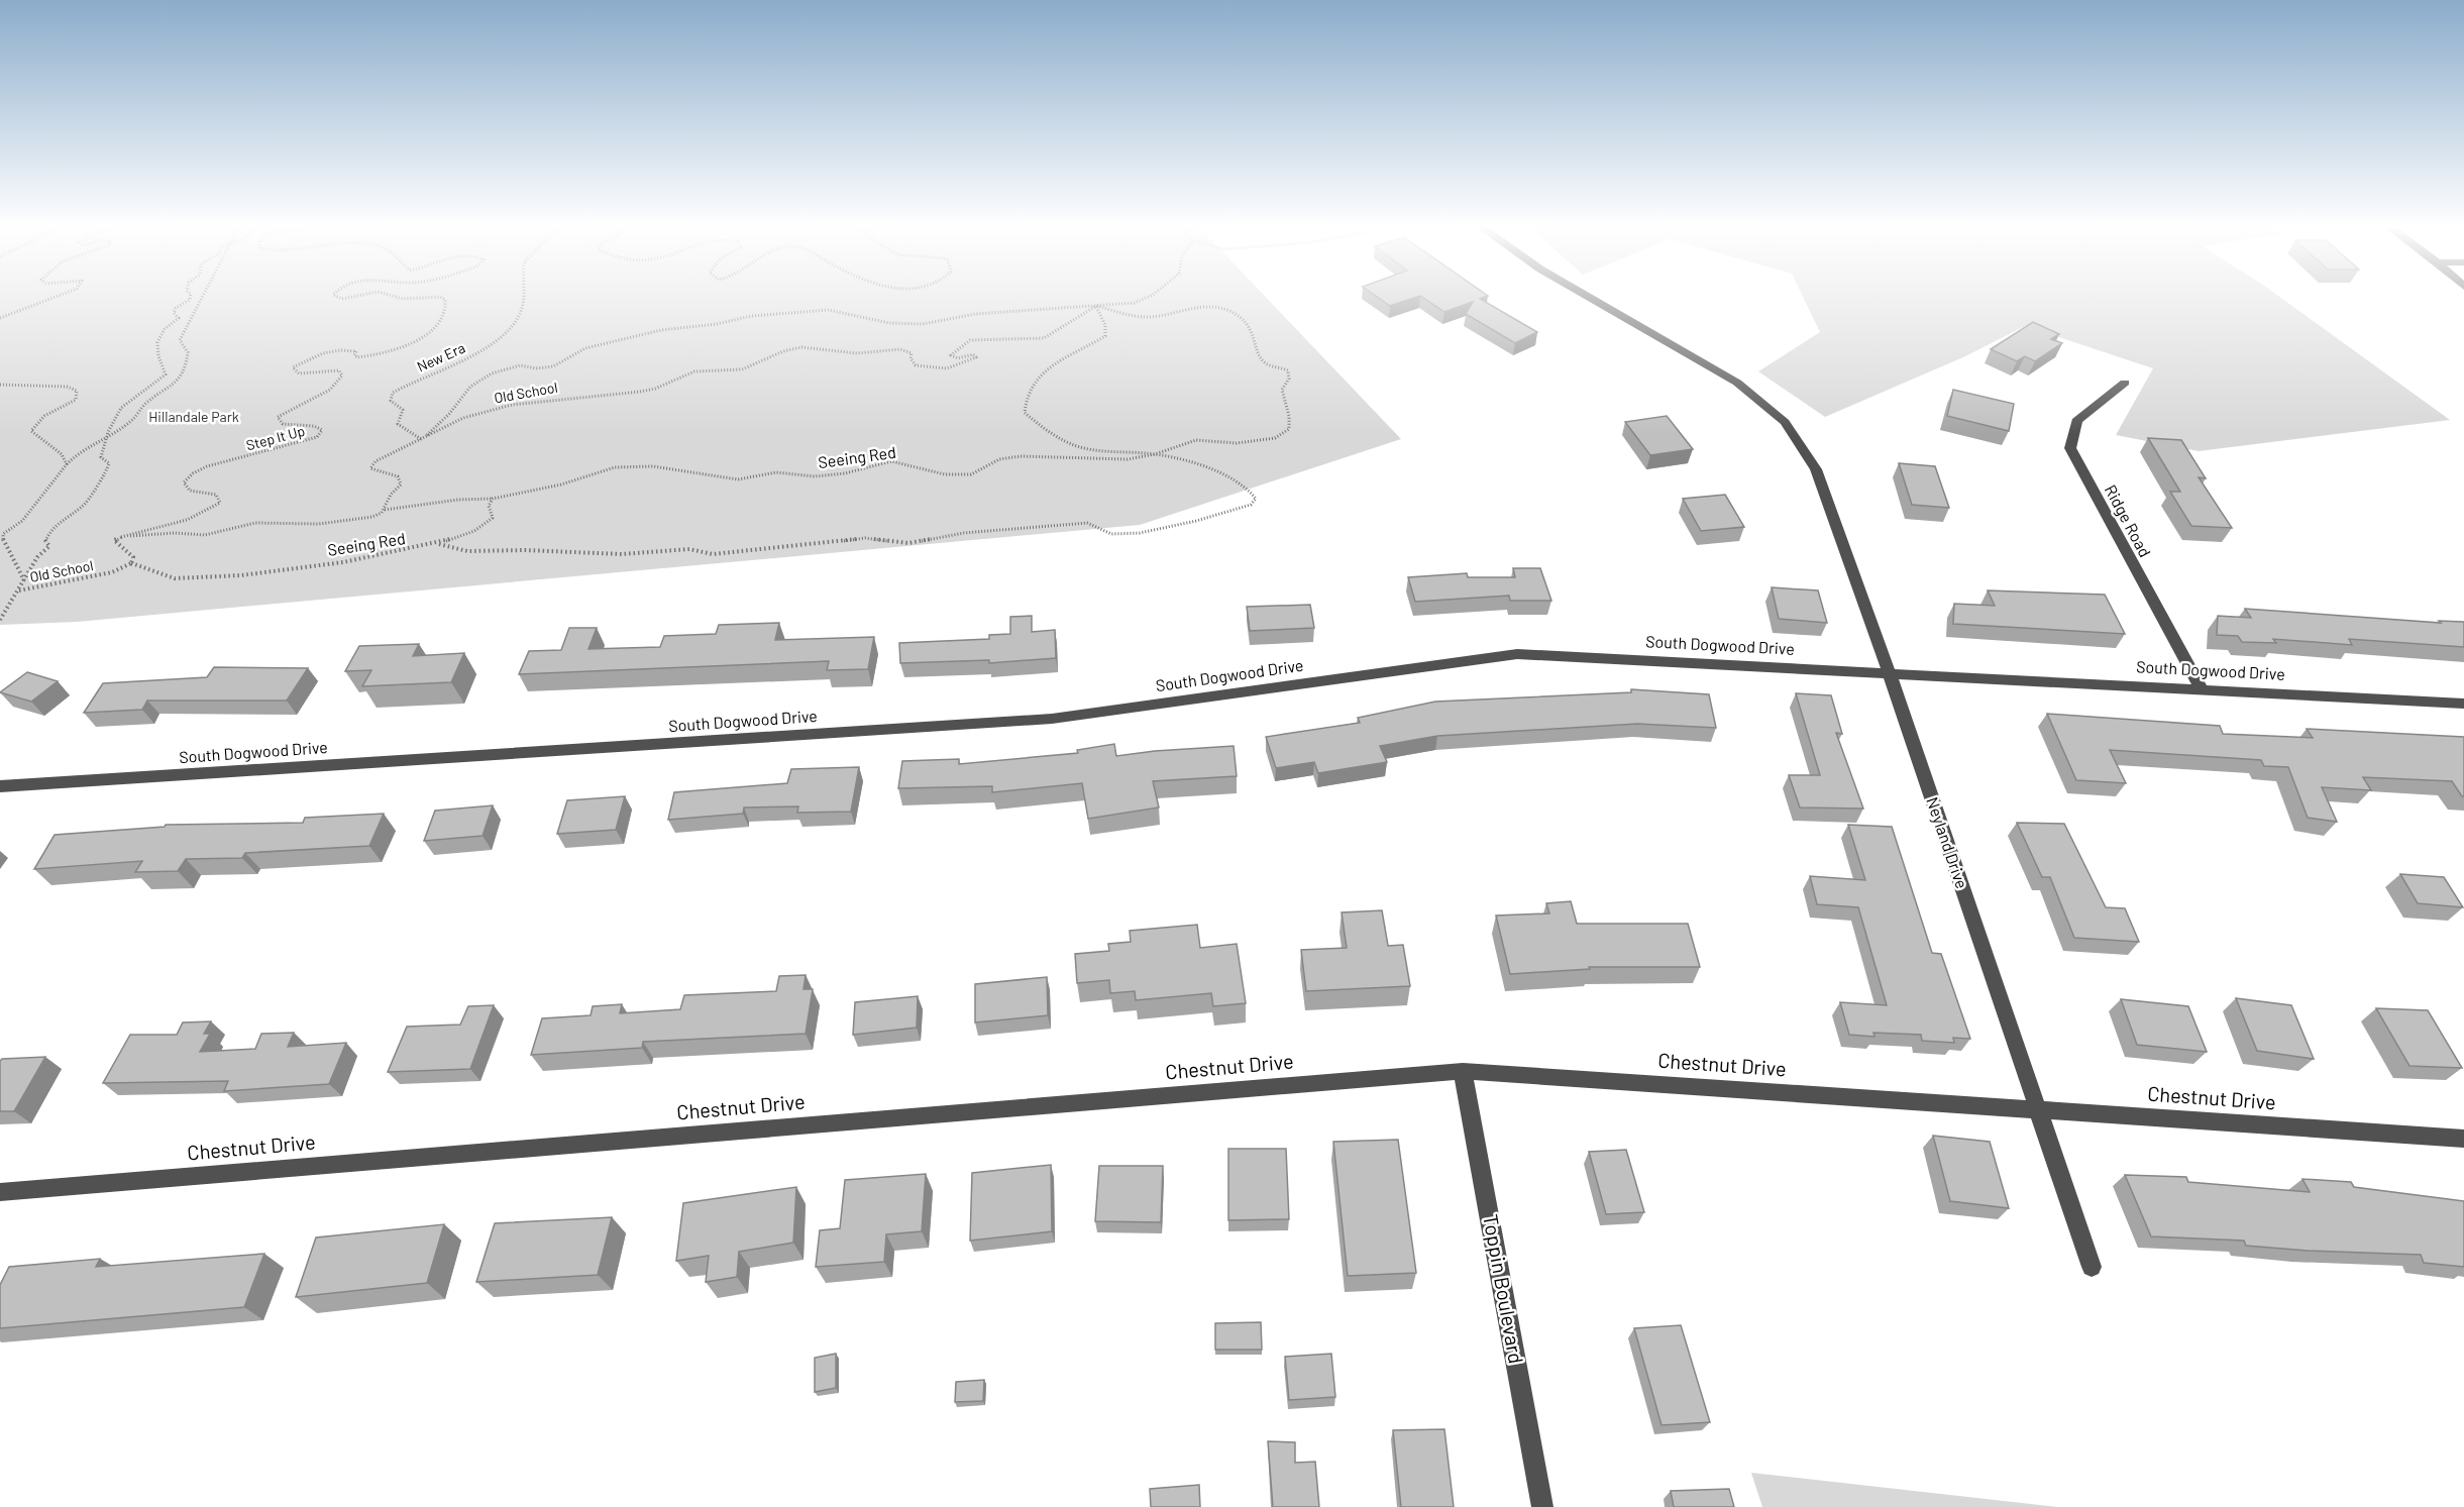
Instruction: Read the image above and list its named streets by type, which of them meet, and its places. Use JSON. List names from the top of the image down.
{
  "streets": {
    "street": [
      "Ridge Road",
      "South Dogwood Drive",
      "Neyland Drive",
      "Chestnut Drive",
      "Toppin Boulevard"
    ],
    "path": [
      "New Era",
      "Old School",
      "Step It Up",
      "Seeing Red"
    ]
  },
  "crossings": [
    ["New Era", "Old School"],
    ["Old School", "Seeing Red"],
    ["Ridge Road", "South Dogwood Drive"],
    ["South Dogwood Drive", "Neyland Drive"],
    ["Neyland Drive", "Chestnut Drive"],
    ["Chestnut Drive", "Toppin Boulevard"]
  ],
  "parks": ["Hillandale Park"]
}
